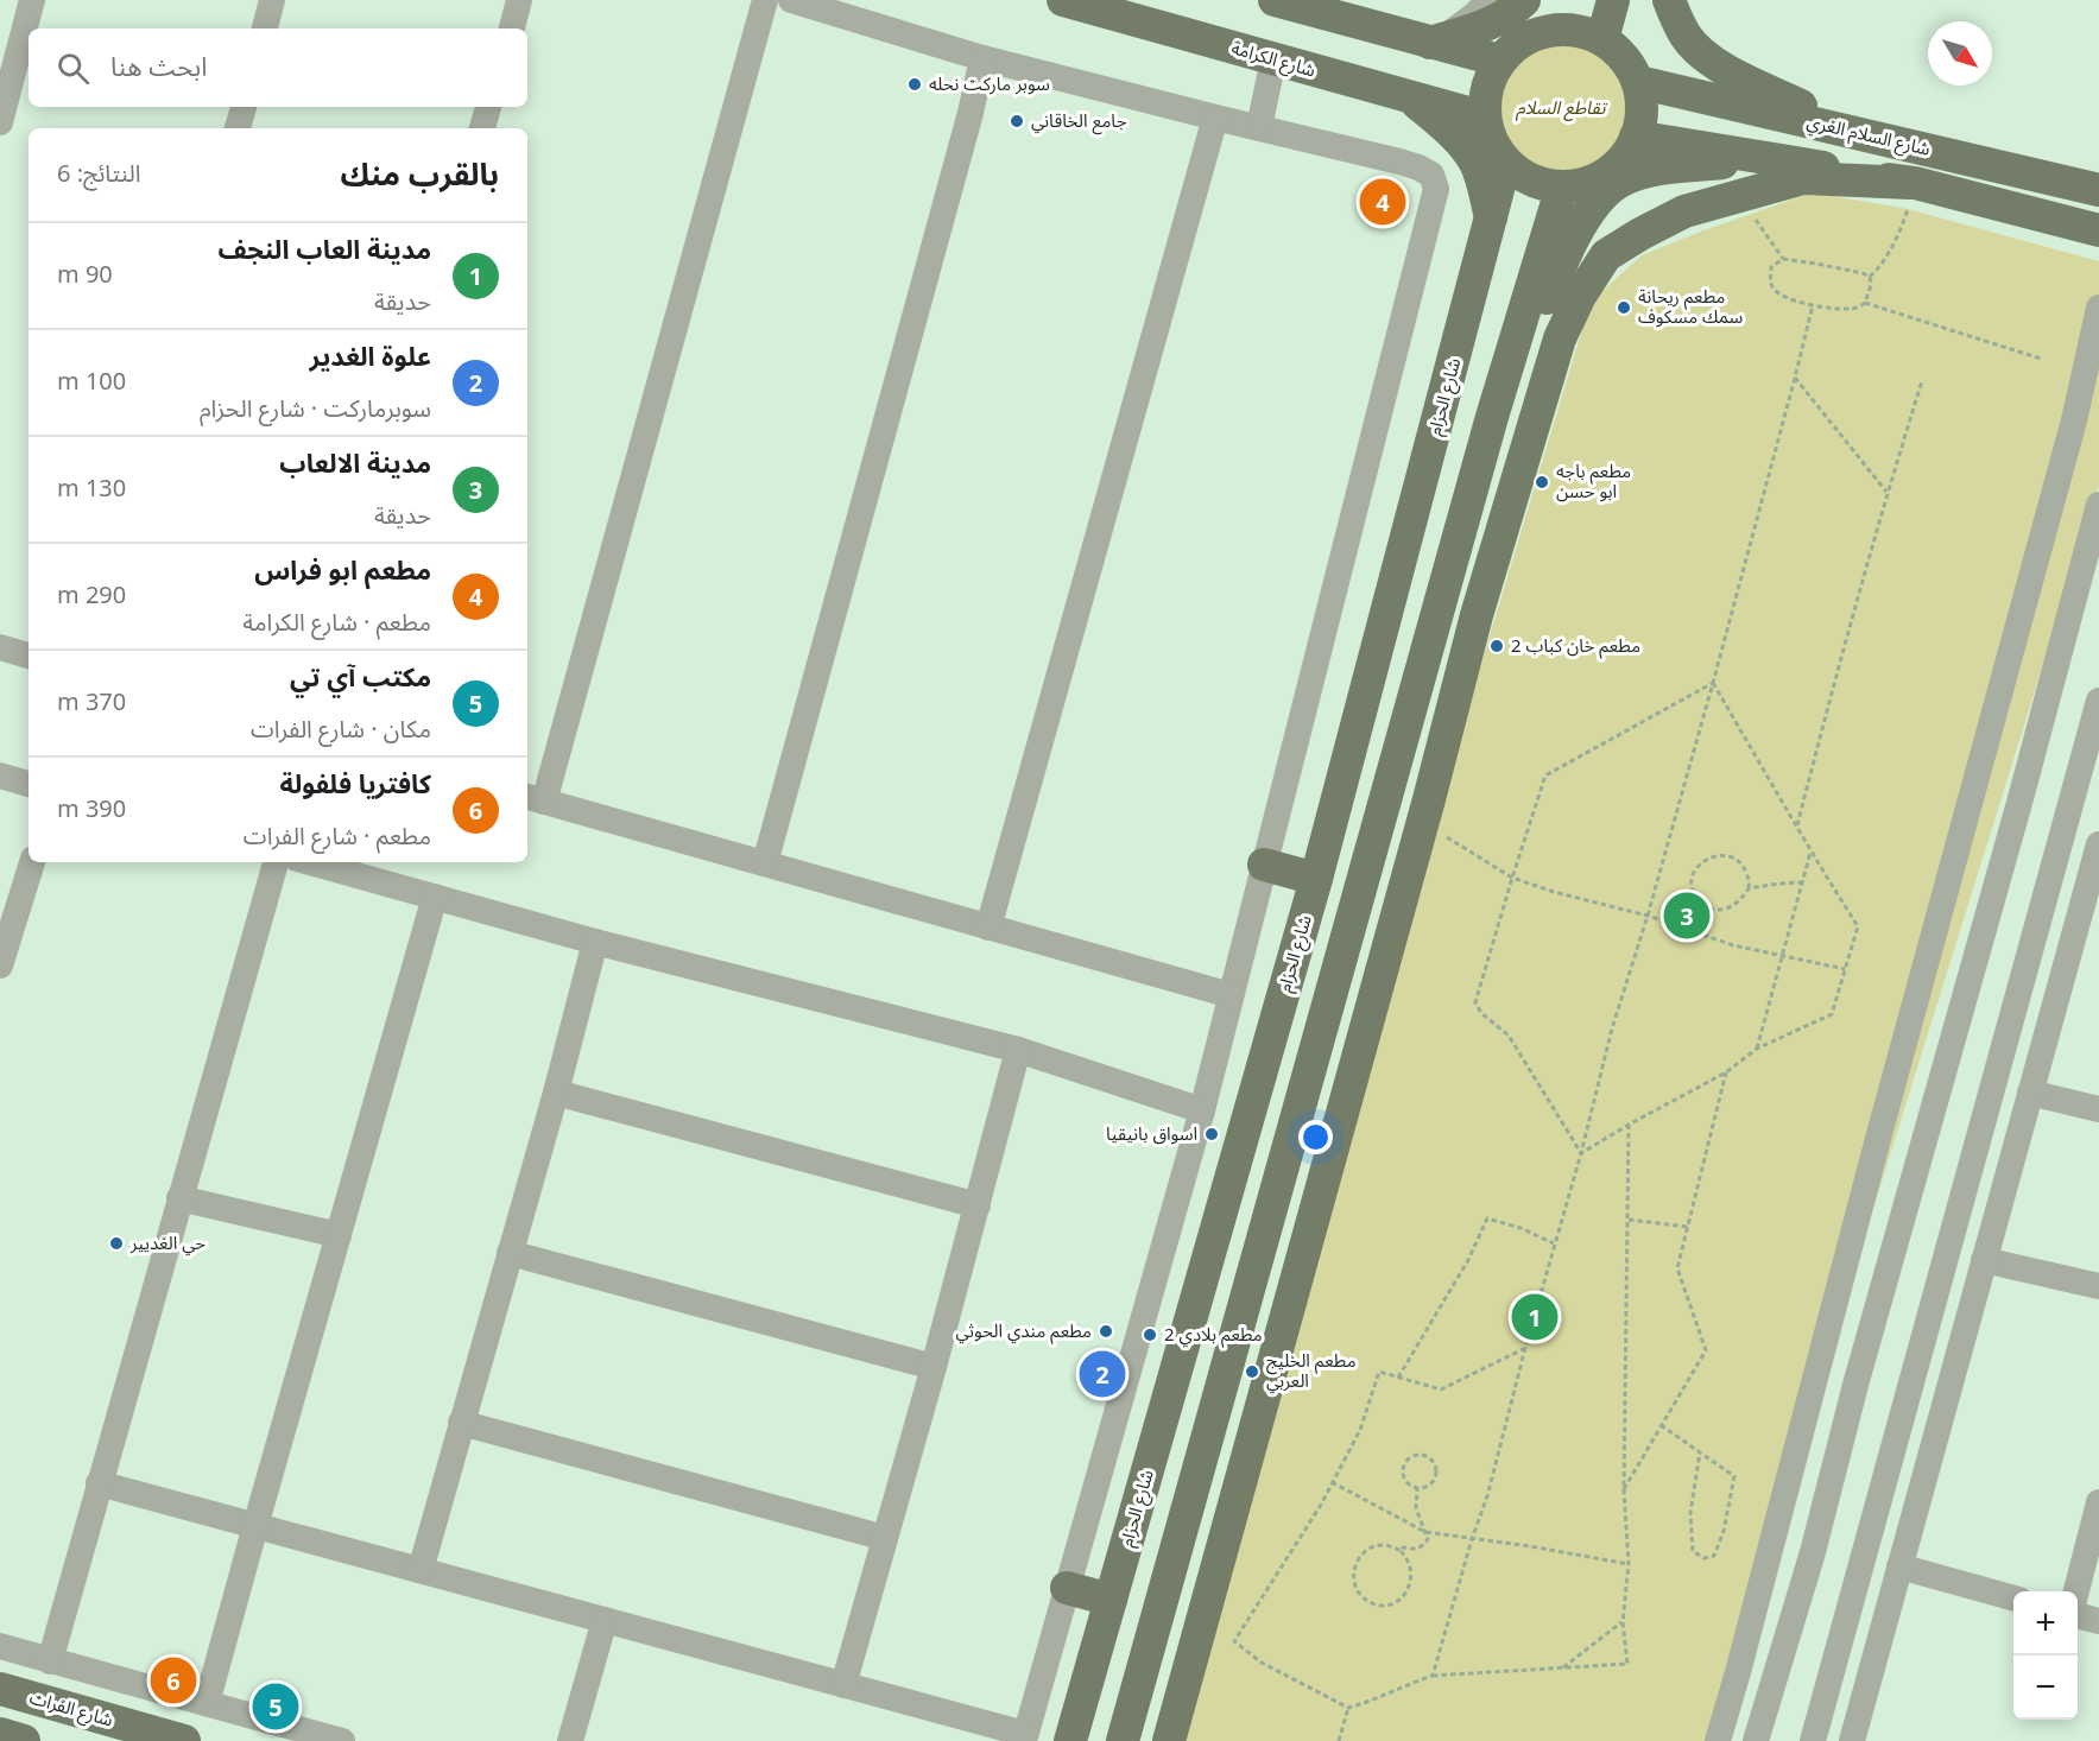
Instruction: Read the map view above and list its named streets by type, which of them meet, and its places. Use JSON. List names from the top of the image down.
{
  "streets": {
    "main road": [
      "شارع الكرامة",
      "شارع السلام الغري",
      "شارع الحزام",
      "شارع الفرات"
    ]
  },
  "crossings": [
    ["شارع الكرامة", "شارع السلام الغري"],
    ["شارع الكرامة", "شارع الحزام"],
    ["شارع السلام الغري", "شارع الحزام"]
  ],
  "parks": ["تقاطع السلام"],
  "places": [
    "سوبر ماركت نحله",
    "جامع الخاقاني",
    "مطعم ريحانة سمك مسكوف",
    "مطعم باجه ابو حسن",
    "مطعم خان كباب 2",
    "اسواق بانيقيا",
    "حي الغديير",
    "مطعم مندي الحوثي",
    "مطعم بلادي 2",
    "مطعم الخليج العربي"
  ],
  "north": "bottom right",
  "page": {
    "search": "ابحث هنا",
    "heading": ["بالقرب منك", "النتائج: 6"],
    "pins": [
      "4",
      "3",
      "1",
      "2",
      "6",
      "5"
    ],
    "list": [
      {
        "mark": "1",
        "name": "مدينة العاب النجف",
        "note": "حديقة",
        "value": "90 m"
      },
      {
        "mark": "2",
        "name": "علوة الغدير",
        "note": "سوبرماركت · شارع الحزام",
        "value": "100 m"
      },
      {
        "mark": "3",
        "name": "مدينة الالعاب",
        "note": "حديقة",
        "value": "130 m"
      },
      {
        "mark": "4",
        "name": "مطعم ابو فراس",
        "note": "مطعم · شارع الكرامة",
        "value": "290 m"
      },
      {
        "mark": "5",
        "name": "مكتب آي تي",
        "note": "مكان · شارع الفرات",
        "value": "370 m"
      },
      {
        "mark": "6",
        "name": "كافتريا فلفولة",
        "note": "مطعم · شارع الفرات",
        "value": "390 m"
      }
    ],
    "map_buttons": ["+", "−"]
  }
}
